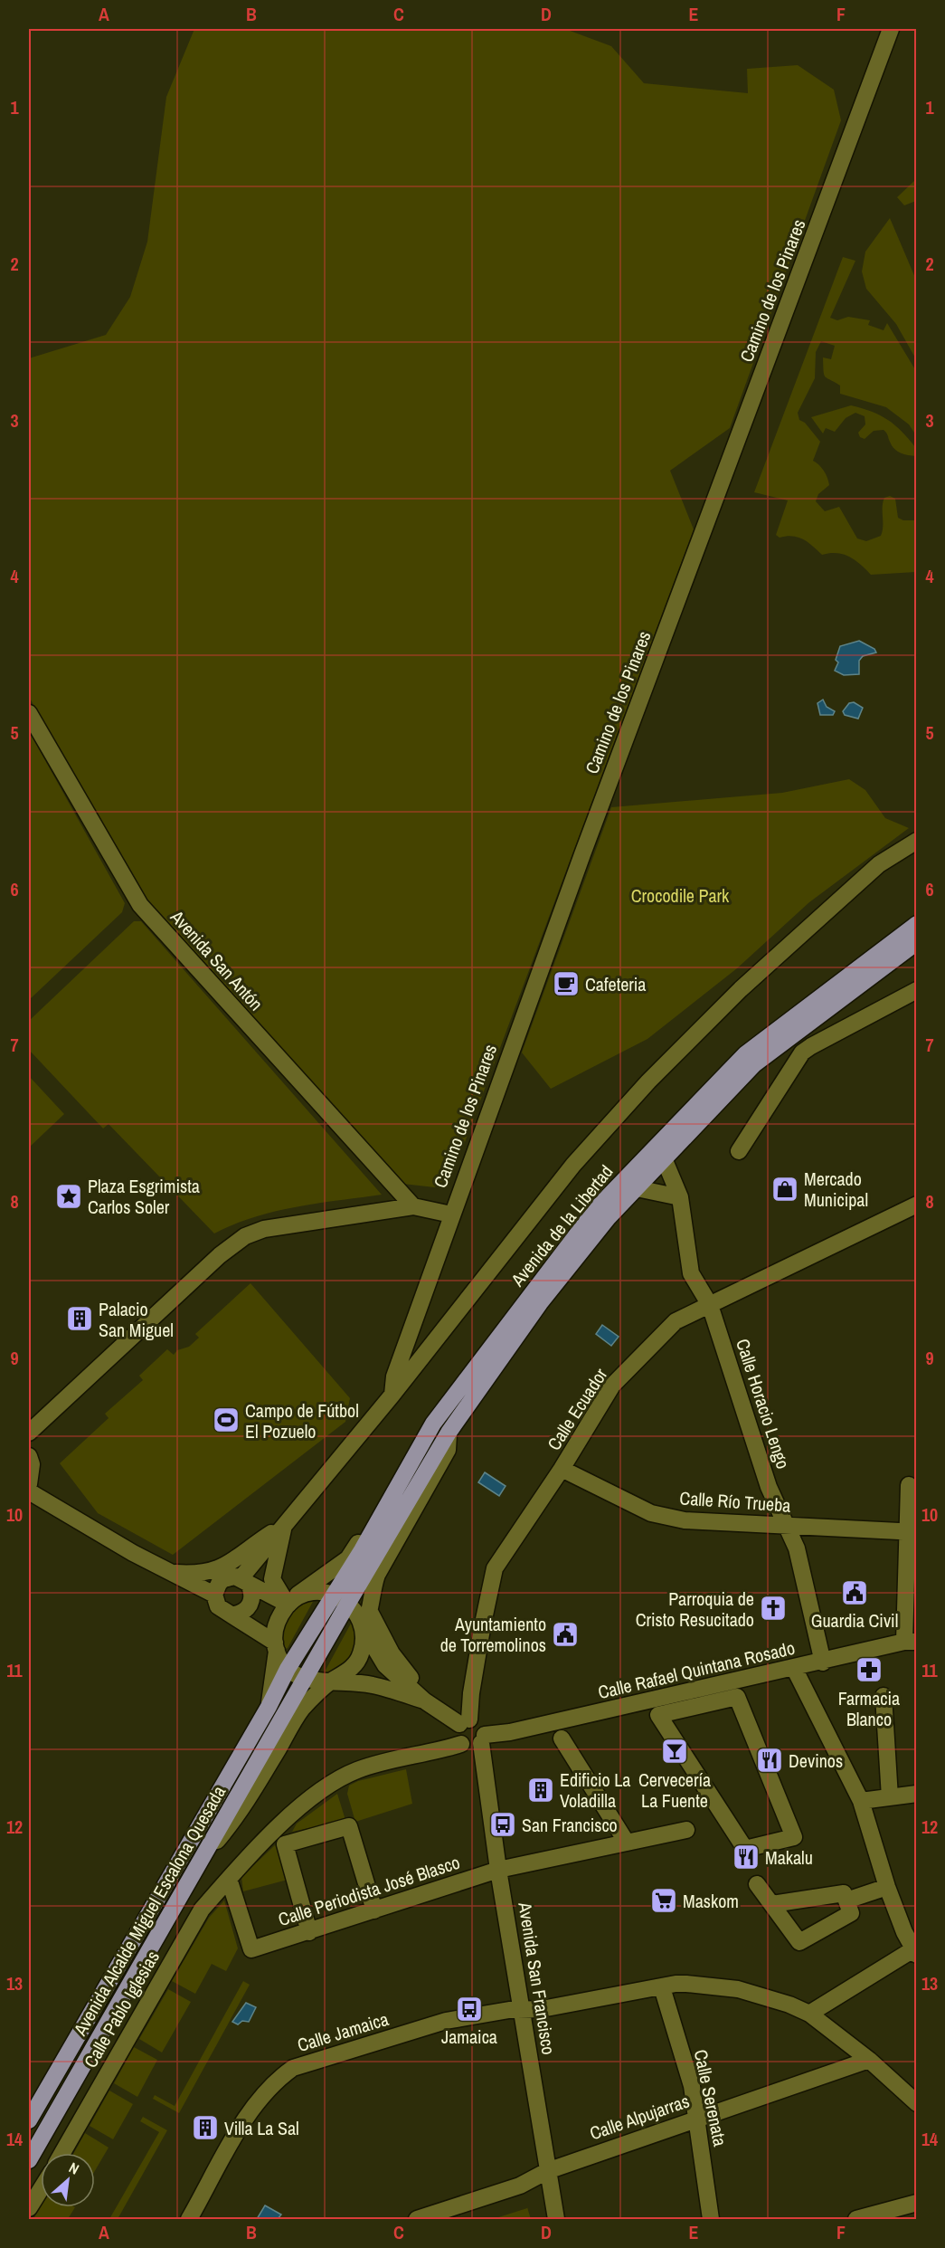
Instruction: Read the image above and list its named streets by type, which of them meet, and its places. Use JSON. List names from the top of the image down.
{
  "streets": {
    "main road": ["Avenida de la Libertad", "Avenida Alcalde Miguel Escalona Quesada"],
    "street": [
      "Camino de los Pinares",
      "Avenida San Antón",
      "Calle Horacio Lengo",
      "Calle Ecuador",
      "Calle Río Trueba",
      "Calle Rafael Quintana Rosado",
      "Calle Periodista José Blasco",
      "Avenida San Francisco",
      "Calle Pablo Iglesias",
      "Calle Jamaica",
      "Calle Serenata",
      "Calle Alpujarras"
    ]
  },
  "crossings": [
    ["Avenida de la Libertad", "Calle Horacio Lengo"],
    ["Avenida de la Libertad", "Avenida Alcalde Miguel Escalona Quesada"],
    ["Calle Horacio Lengo", "Calle Ecuador"],
    ["Calle Horacio Lengo", "Calle Río Trueba"],
    ["Calle Horacio Lengo", "Calle Rafael Quintana Rosado"],
    ["Calle Ecuador", "Calle Río Trueba"],
    ["Calle Ecuador", "Calle Rafael Quintana Rosado"],
    ["Calle Ecuador", "Avenida San Francisco"],
    ["Calle Rafael Quintana Rosado", "Avenida San Francisco"],
    ["Calle Periodista José Blasco", "Avenida San Francisco"],
    ["Calle Periodista José Blasco", "Calle Pablo Iglesias"],
    ["Avenida San Francisco", "Calle Jamaica"],
    ["Avenida San Francisco", "Calle Alpujarras"],
    ["Calle Jamaica", "Calle Serenata"],
    ["Calle Jamaica", "Calle Alpujarras"],
    ["Calle Serenata", "Calle Alpujarras"]
  ],
  "parks": ["Crocodile Park"],
  "places": {
    "cafe": ["Cafeteria"],
    "shop": ["Mercado Municipal"],
    "place": ["Plaza Esgrimista Carlos Soler"],
    "building": ["Palacio San Miguel", "Edificio La Voladilla", "Villa La Sal"],
    "sports": ["Campo de Fútbol El Pozuelo"],
    "public building": ["Guardia Civil", "Ayuntamiento de Torremolinos"],
    "church": ["Parroquia de Cristo Resucitado"],
    "pharmacy": ["Farmacia Blanco"],
    "bar": ["Cervecería La Fuente"],
    "restaurant": ["Devinos", "Makalu"],
    "bus stop": ["San Francisco", "Jamaica"],
    "supermarket": ["Maskom"]
  },
  "north": "top right",
  "grid": {
    "columns": [
      "A",
      "B",
      "C",
      "D",
      "E",
      "F"
    ],
    "rows": [
      "1",
      "2",
      "3",
      "4",
      "5",
      "6",
      "7",
      "8",
      "9",
      "10",
      "11",
      "12",
      "13",
      "14"
    ]
  }
}
